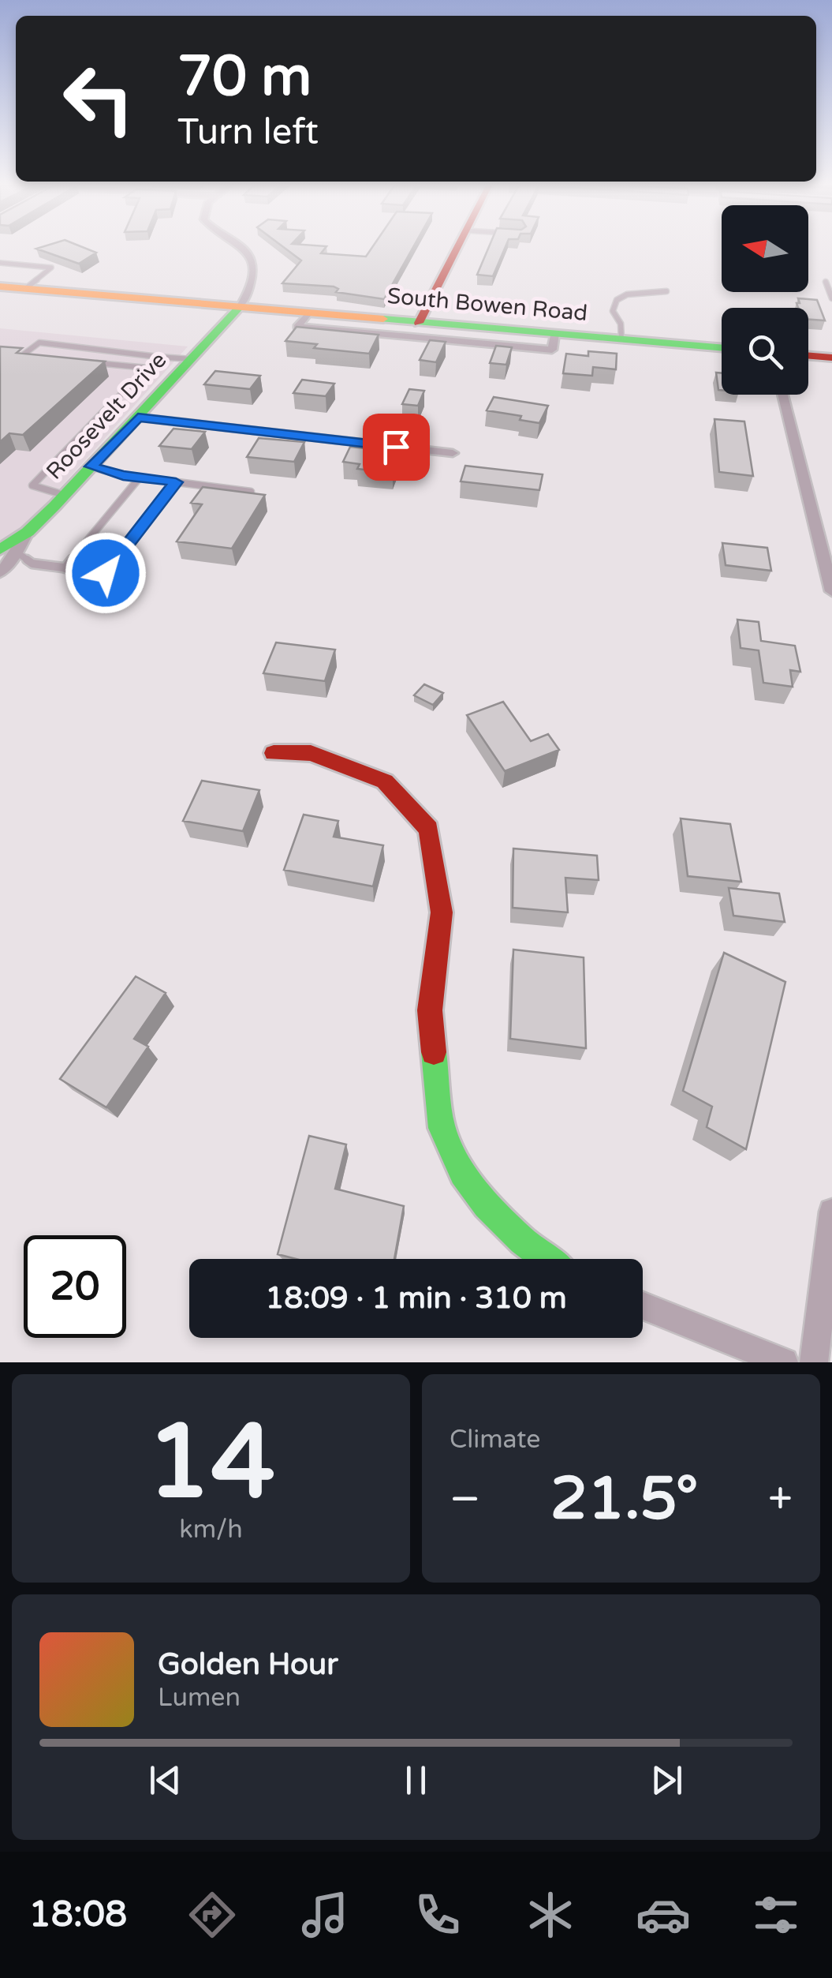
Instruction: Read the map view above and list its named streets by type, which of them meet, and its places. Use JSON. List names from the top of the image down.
{
  "streets": {
    "street": ["South Bowen Road", "Roosevelt Drive"]
  },
  "crossings": [
    ["South Bowen Road", "Roosevelt Drive"]
  ],
  "north": "left",
  "page": {
    "turn": ["70 m", "Turn left"],
    "limit": "20",
    "trip": "18:09 · 1 min · 310 m",
    "tile": [
      ["14", "km/h"],
      "Climate"
    ],
    "heat": ["−", "21.5°", "+"],
    "song": ["Golden Hour", "Lumen"],
    "tabs": "18:08"
  }
}
